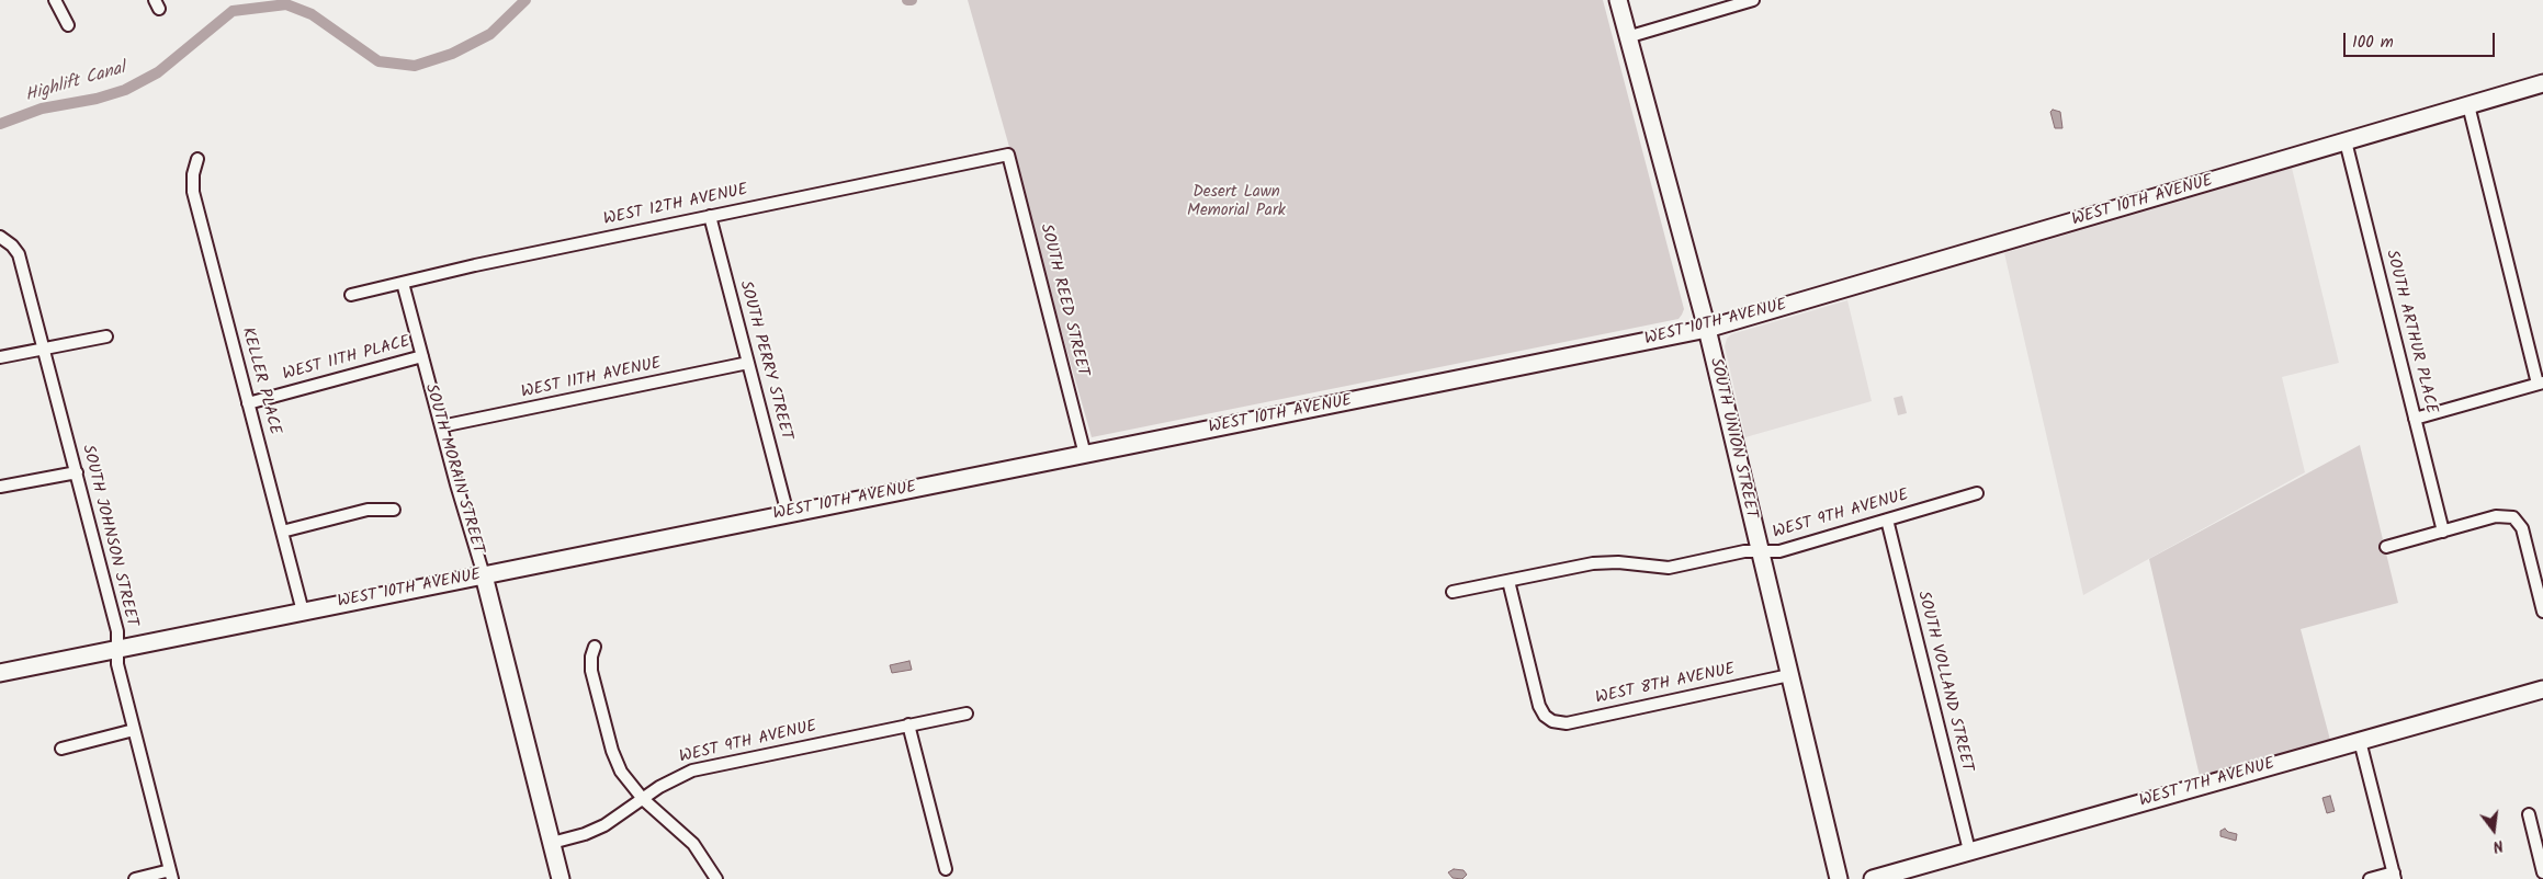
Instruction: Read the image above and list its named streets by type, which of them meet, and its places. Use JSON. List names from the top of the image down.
{
  "streets": {
    "main road": [
      "WEST 10TH AVENUE",
      "SOUTH UNION STREET",
      "SOUTH MORAIN STREET",
      "WEST 7TH AVENUE"
    ],
    "street": [
      "WEST 12TH AVENUE",
      "SOUTH REED STREET",
      "SOUTH ARTHUR PLACE",
      "WEST 11TH PLACE",
      "SOUTH PERRY STREET",
      "WEST 11TH AVENUE",
      "KELLER PLACE",
      "WEST 9TH AVENUE",
      "SOUTH JOHNSON STREET",
      "SOUTH VOLLAND STREET",
      "WEST 8TH AVENUE"
    ]
  },
  "crossings": [
    ["WEST 10TH AVENUE", "SOUTH REED STREET"],
    ["WEST 10TH AVENUE", "SOUTH ARTHUR PLACE"],
    ["WEST 10TH AVENUE", "SOUTH PERRY STREET"],
    ["WEST 10TH AVENUE", "KELLER PLACE"],
    ["WEST 10TH AVENUE", "SOUTH UNION STREET"],
    ["WEST 10TH AVENUE", "SOUTH MORAIN STREET"],
    ["WEST 10TH AVENUE", "SOUTH JOHNSON STREET"],
    ["WEST 12TH AVENUE", "SOUTH REED STREET"],
    ["WEST 12TH AVENUE", "SOUTH PERRY STREET"],
    ["WEST 12TH AVENUE", "SOUTH MORAIN STREET"],
    ["WEST 11TH PLACE", "KELLER PLACE"],
    ["WEST 11TH PLACE", "SOUTH MORAIN STREET"],
    ["SOUTH PERRY STREET", "WEST 11TH AVENUE"],
    ["WEST 11TH AVENUE", "SOUTH MORAIN STREET"],
    ["SOUTH UNION STREET", "WEST 9TH AVENUE"],
    ["SOUTH UNION STREET", "WEST 8TH AVENUE"],
    ["SOUTH MORAIN STREET", "WEST 9TH AVENUE"],
    ["WEST 9TH AVENUE", "SOUTH VOLLAND STREET"],
    ["WEST 9TH AVENUE", "WEST 8TH AVENUE"],
    ["SOUTH VOLLAND STREET", "WEST 7TH AVENUE"]
  ],
  "water": ["Highlift Canal"],
  "parks": ["Desert Lawn Memorial Park"],
  "scale_bar": "100 m",
  "north": "bottom"
}
